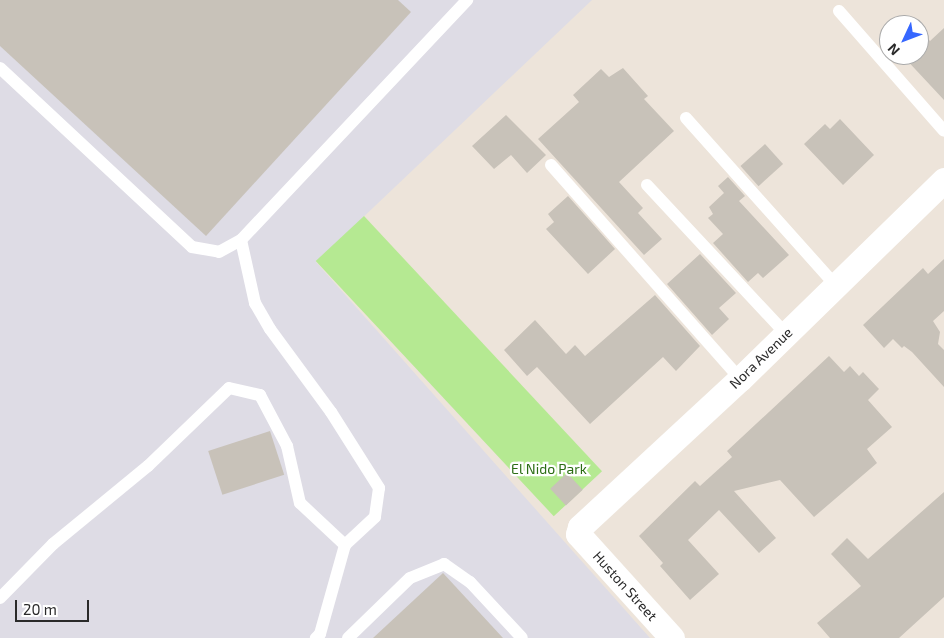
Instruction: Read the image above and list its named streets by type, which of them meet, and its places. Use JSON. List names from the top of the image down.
{
  "streets": {
    "street": ["Nora Avenue", "Huston Street"]
  },
  "crossings": [
    ["Nora Avenue", "Huston Street"]
  ],
  "parks": ["El Nido Park"],
  "scale_bar": "20 m",
  "north": "bottom left"
}
